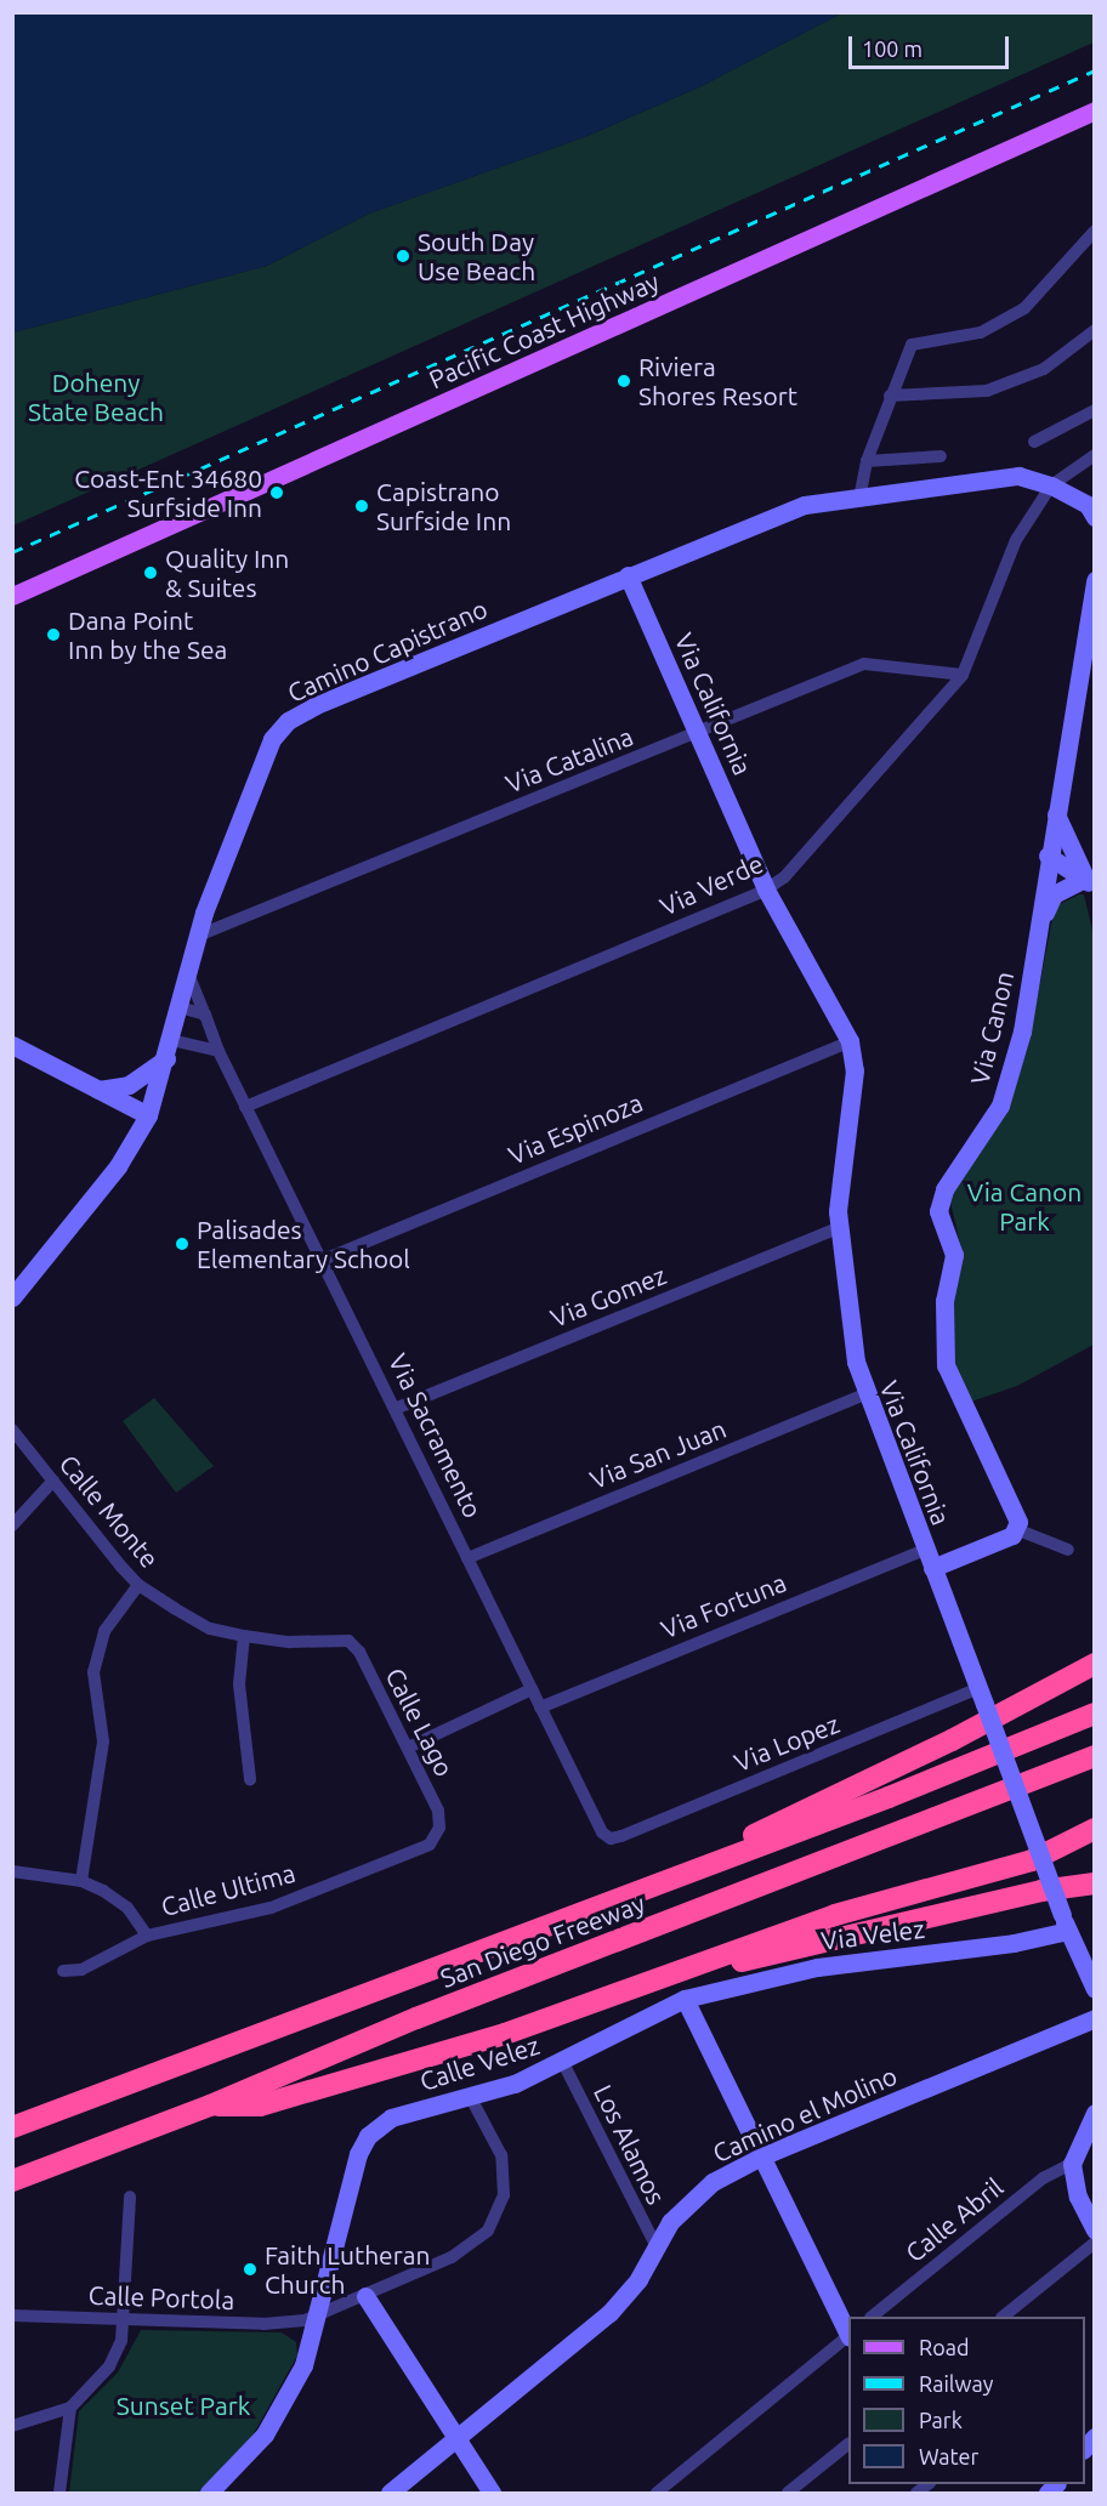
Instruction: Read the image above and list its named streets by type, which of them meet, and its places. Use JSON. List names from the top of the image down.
{
  "streets": {
    "highway": ["San Diego Freeway"],
    "main road": ["Pacific Coast Highway"],
    "street": [
      "Camino Capistrano",
      "Via California",
      "Via Catalina",
      "Via Verde",
      "Via Canon",
      "Via Espinoza",
      "Via Gomez",
      "Via Sacramento",
      "Via San Juan",
      "Calle Monte",
      "Via Fortuna",
      "Calle Lago",
      "Via Lopez",
      "Calle Ultima",
      "Via Velez",
      "Calle Velez",
      "Camino el Molino",
      "Los Alamos",
      "Calle Abril",
      "Calle Portola"
    ]
  },
  "crossings": [
    ["Camino Capistrano", "Via California"],
    ["Camino Capistrano", "Via Catalina"],
    ["Camino Capistrano", "Via Verde"],
    ["Camino Capistrano", "Via Sacramento"],
    ["Via California", "Via Catalina"],
    ["Via California", "Via Verde"],
    ["Via California", "Via Espinoza"],
    ["Via California", "Via Gomez"],
    ["Via California", "Via San Juan"],
    ["Via California", "Via Fortuna"],
    ["Via California", "Via Lopez"],
    ["Via California", "Via Velez"],
    ["Via Catalina", "Via Verde"],
    ["Via Verde", "Via Sacramento"],
    ["Via Espinoza", "Via Sacramento"],
    ["Via Gomez", "Via Sacramento"],
    ["Via Sacramento", "Via San Juan"],
    ["Via Sacramento", "Via Fortuna"],
    ["Via Sacramento", "Via Lopez"],
    ["Calle Monte", "Calle Lago"],
    ["Calle Lago", "Calle Ultima"],
    ["Via Velez", "Calle Velez"],
    ["Calle Velez", "Los Alamos"],
    ["Calle Velez", "Calle Portola"],
    ["Camino el Molino", "Los Alamos"]
  ],
  "parks": ["Doheny State Beach", "Via Canon Park", "Sunset Park"],
  "places": [
    "South Day Use Beach",
    "Riviera Shores Resort",
    "Coast-Ent 34680 Surfside Inn",
    "Capistrano Surfside Inn",
    "Quality Inn & Suites",
    "Dana Point Inn by the Sea",
    "Palisades Elementary School",
    "Faith Lutheran Church"
  ],
  "legend": [
    "Road",
    "Railway",
    "Park",
    "Water"
  ],
  "scale_bar": "100 m"
}
